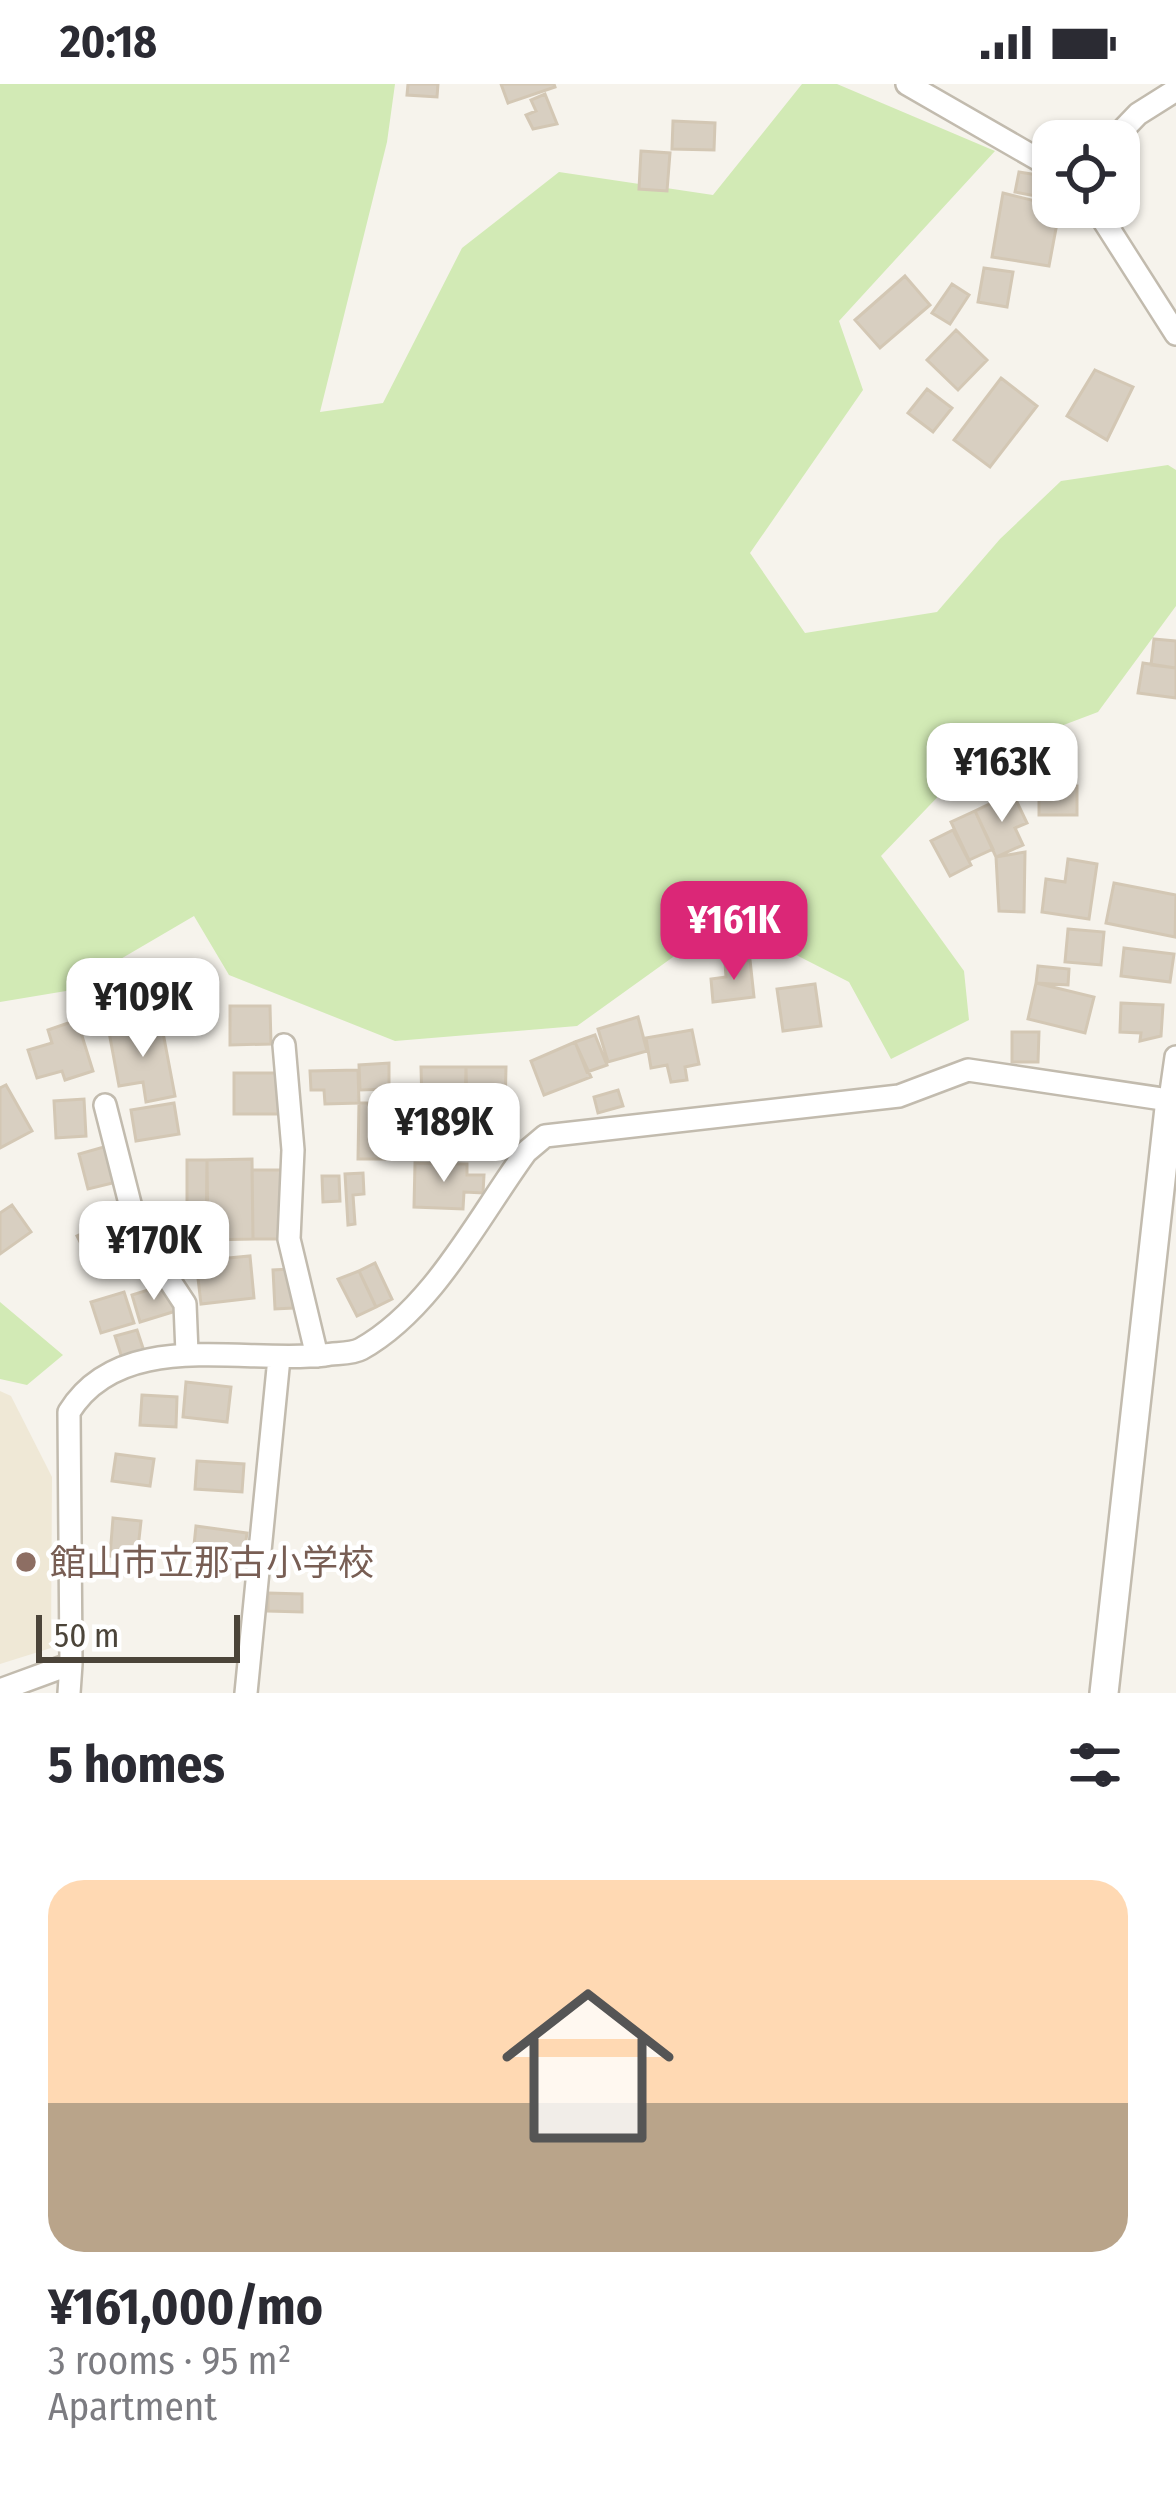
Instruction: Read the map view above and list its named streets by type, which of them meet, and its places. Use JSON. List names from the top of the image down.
{
  "places": ["館山市立那古小学校"],
  "scale_bar": "50 m",
  "page": {
    "status": "20:18",
    "price": [
      "¥163K",
      "¥161K",
      "¥109K",
      "¥189K",
      "¥170K"
    ],
    "scale": "50 m",
    "heading": "5 homes",
    "list": [
      {
        "name": "¥161,000/mo",
        "note": "3 rooms · 95 m² · Apartment"
      }
    ]
  }
}
